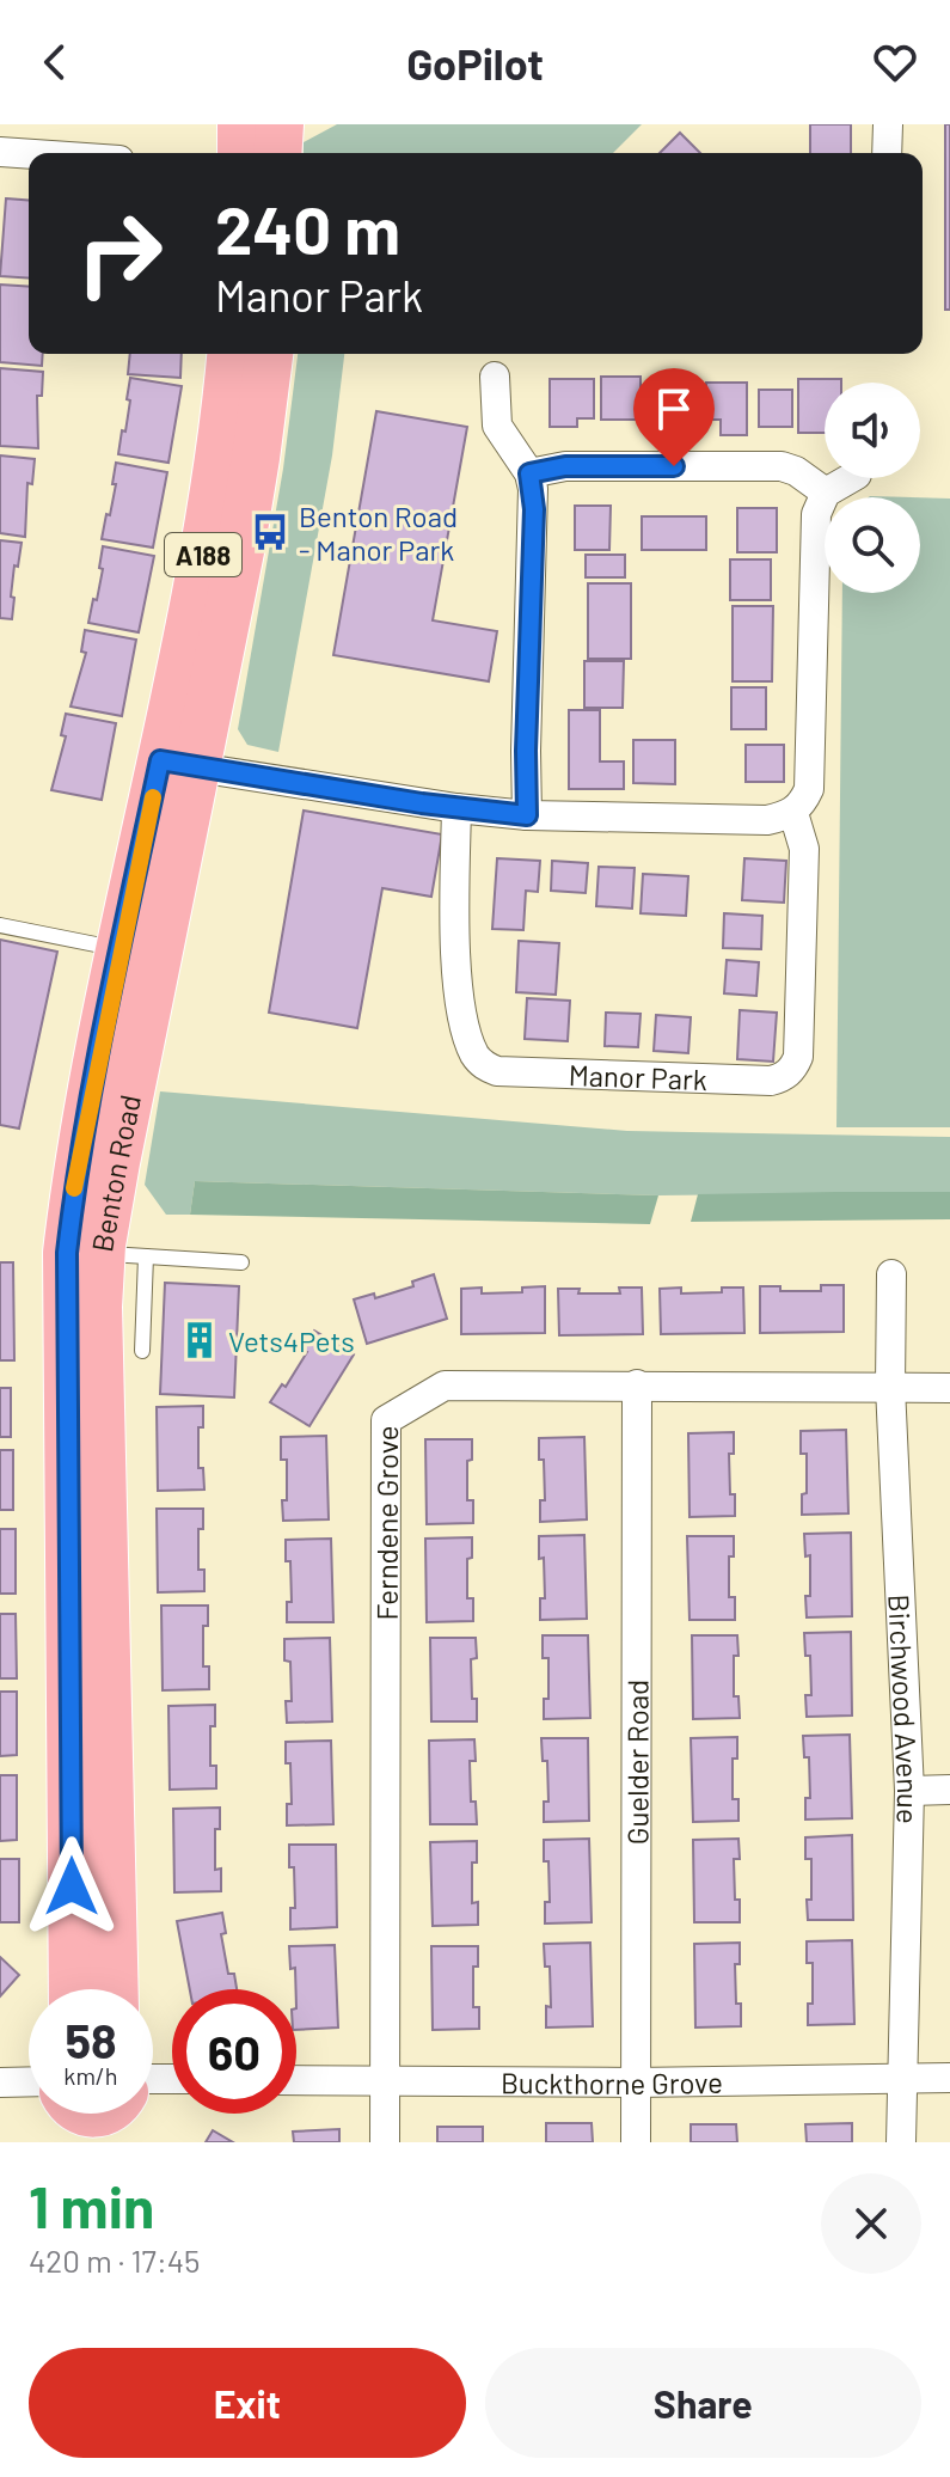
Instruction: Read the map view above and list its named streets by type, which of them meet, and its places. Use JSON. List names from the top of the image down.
{
  "streets": {
    "main road": ["A188", "Benton Road"],
    "street": [
      "Manor Park",
      "Ferndene Grove",
      "Birchwood Avenue",
      "Guelder Road",
      "Buckthorne Grove"
    ]
  },
  "crossings": [
    ["Ferndene Grove", "Birchwood Avenue"],
    ["Ferndene Grove", "Guelder Road"],
    ["Ferndene Grove", "Buckthorne Grove"],
    ["Birchwood Avenue", "Buckthorne Grove"],
    ["Guelder Road", "Buckthorne Grove"]
  ],
  "places": {
    "bus stop": ["Benton Road - Manor Park"],
    "building": ["Vets4Pets"]
  },
  "page": {
    "header": "GoPilot",
    "turn": ["240 m", "Manor Park"],
    "speed": "58 km/h",
    "limit": "60",
    "heading": ["1 min", "420 m · 17:45"],
    "buttons": ["Exit", "Share"]
  }
}
